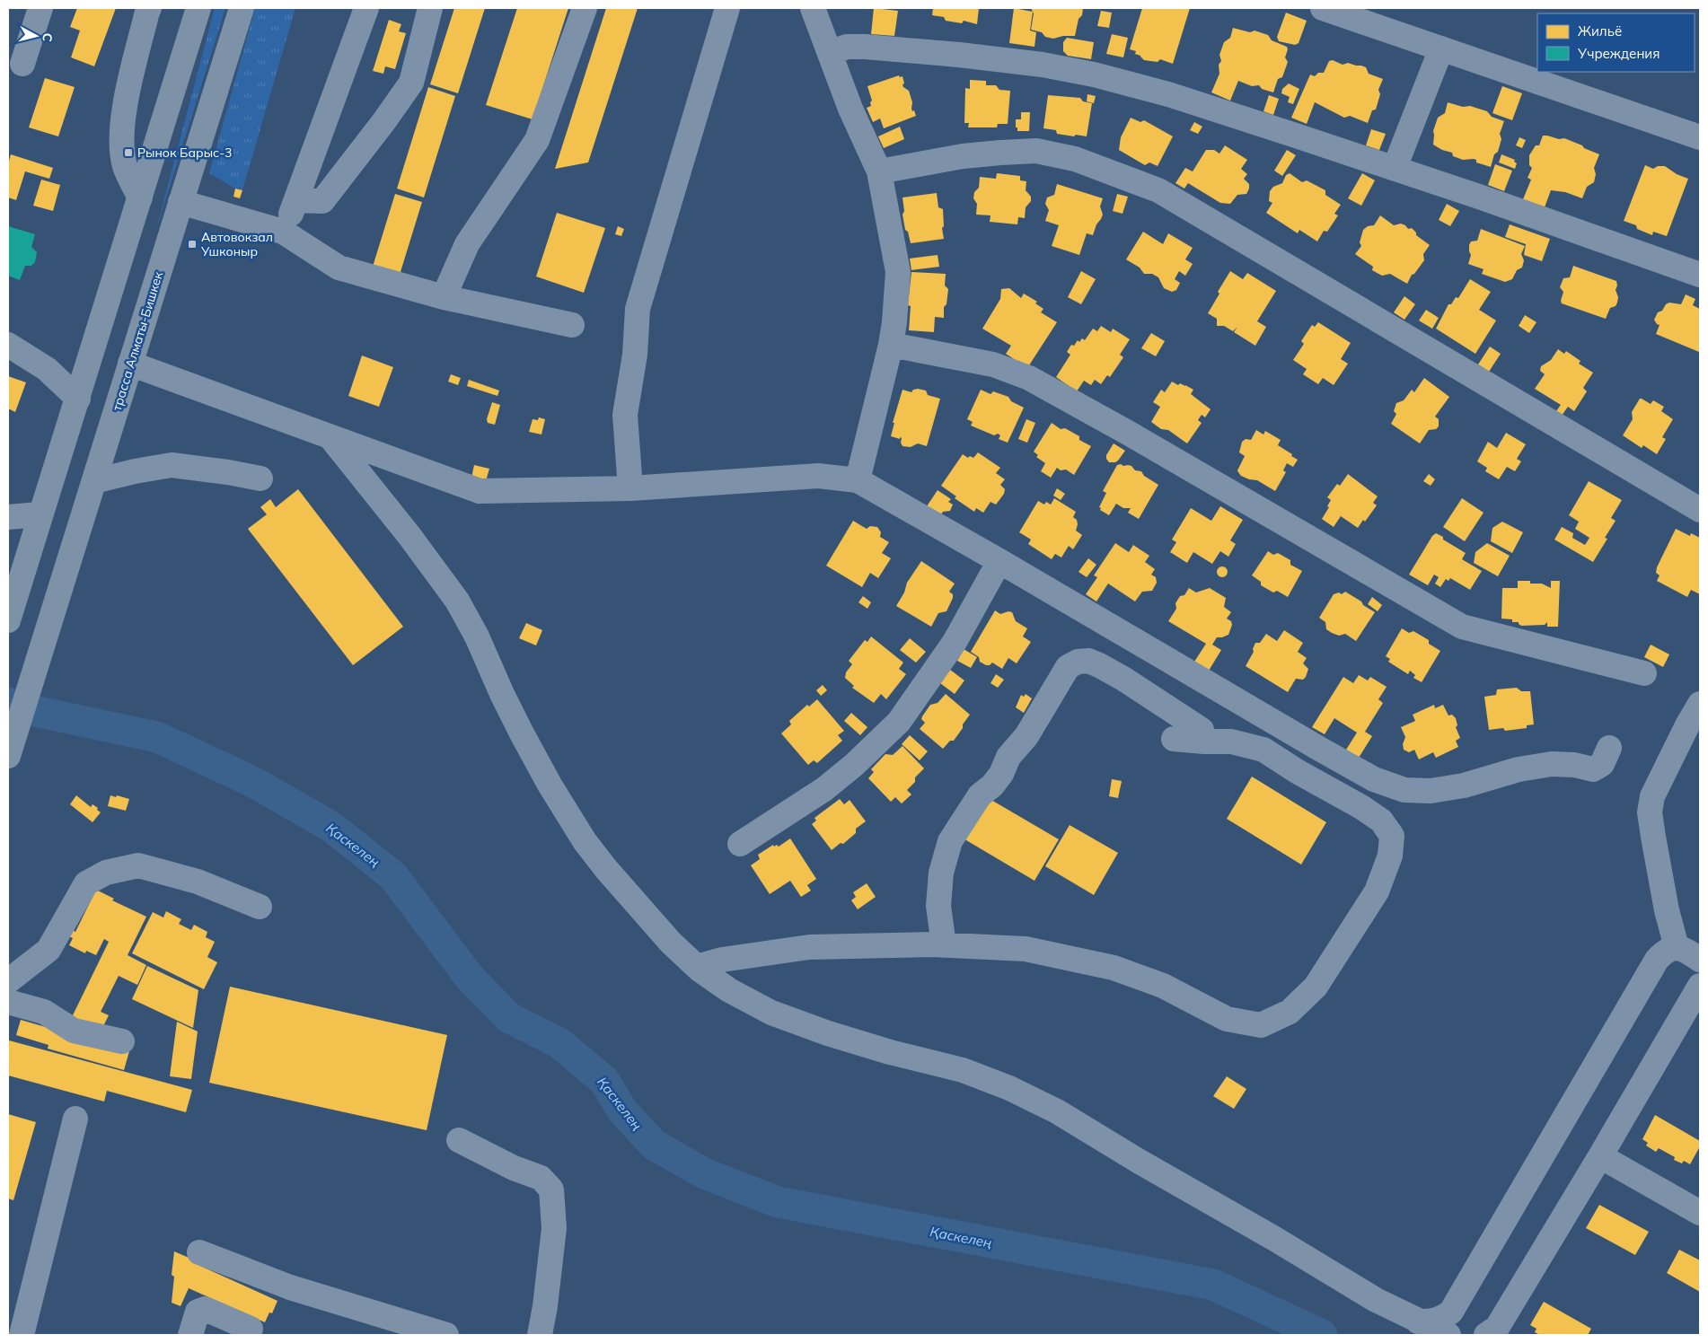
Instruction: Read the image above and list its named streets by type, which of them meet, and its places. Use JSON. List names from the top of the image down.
{
  "streets": {
    "highway": ["трасса Алматы-Бишкек"]
  },
  "water": ["Қаскелең"],
  "places": {
    "transit": ["Рынок Барыс-3", "Автовокзал Ушконыр"]
  },
  "legend": ["Жильё", "Учреждения"],
  "north": "right"
}
